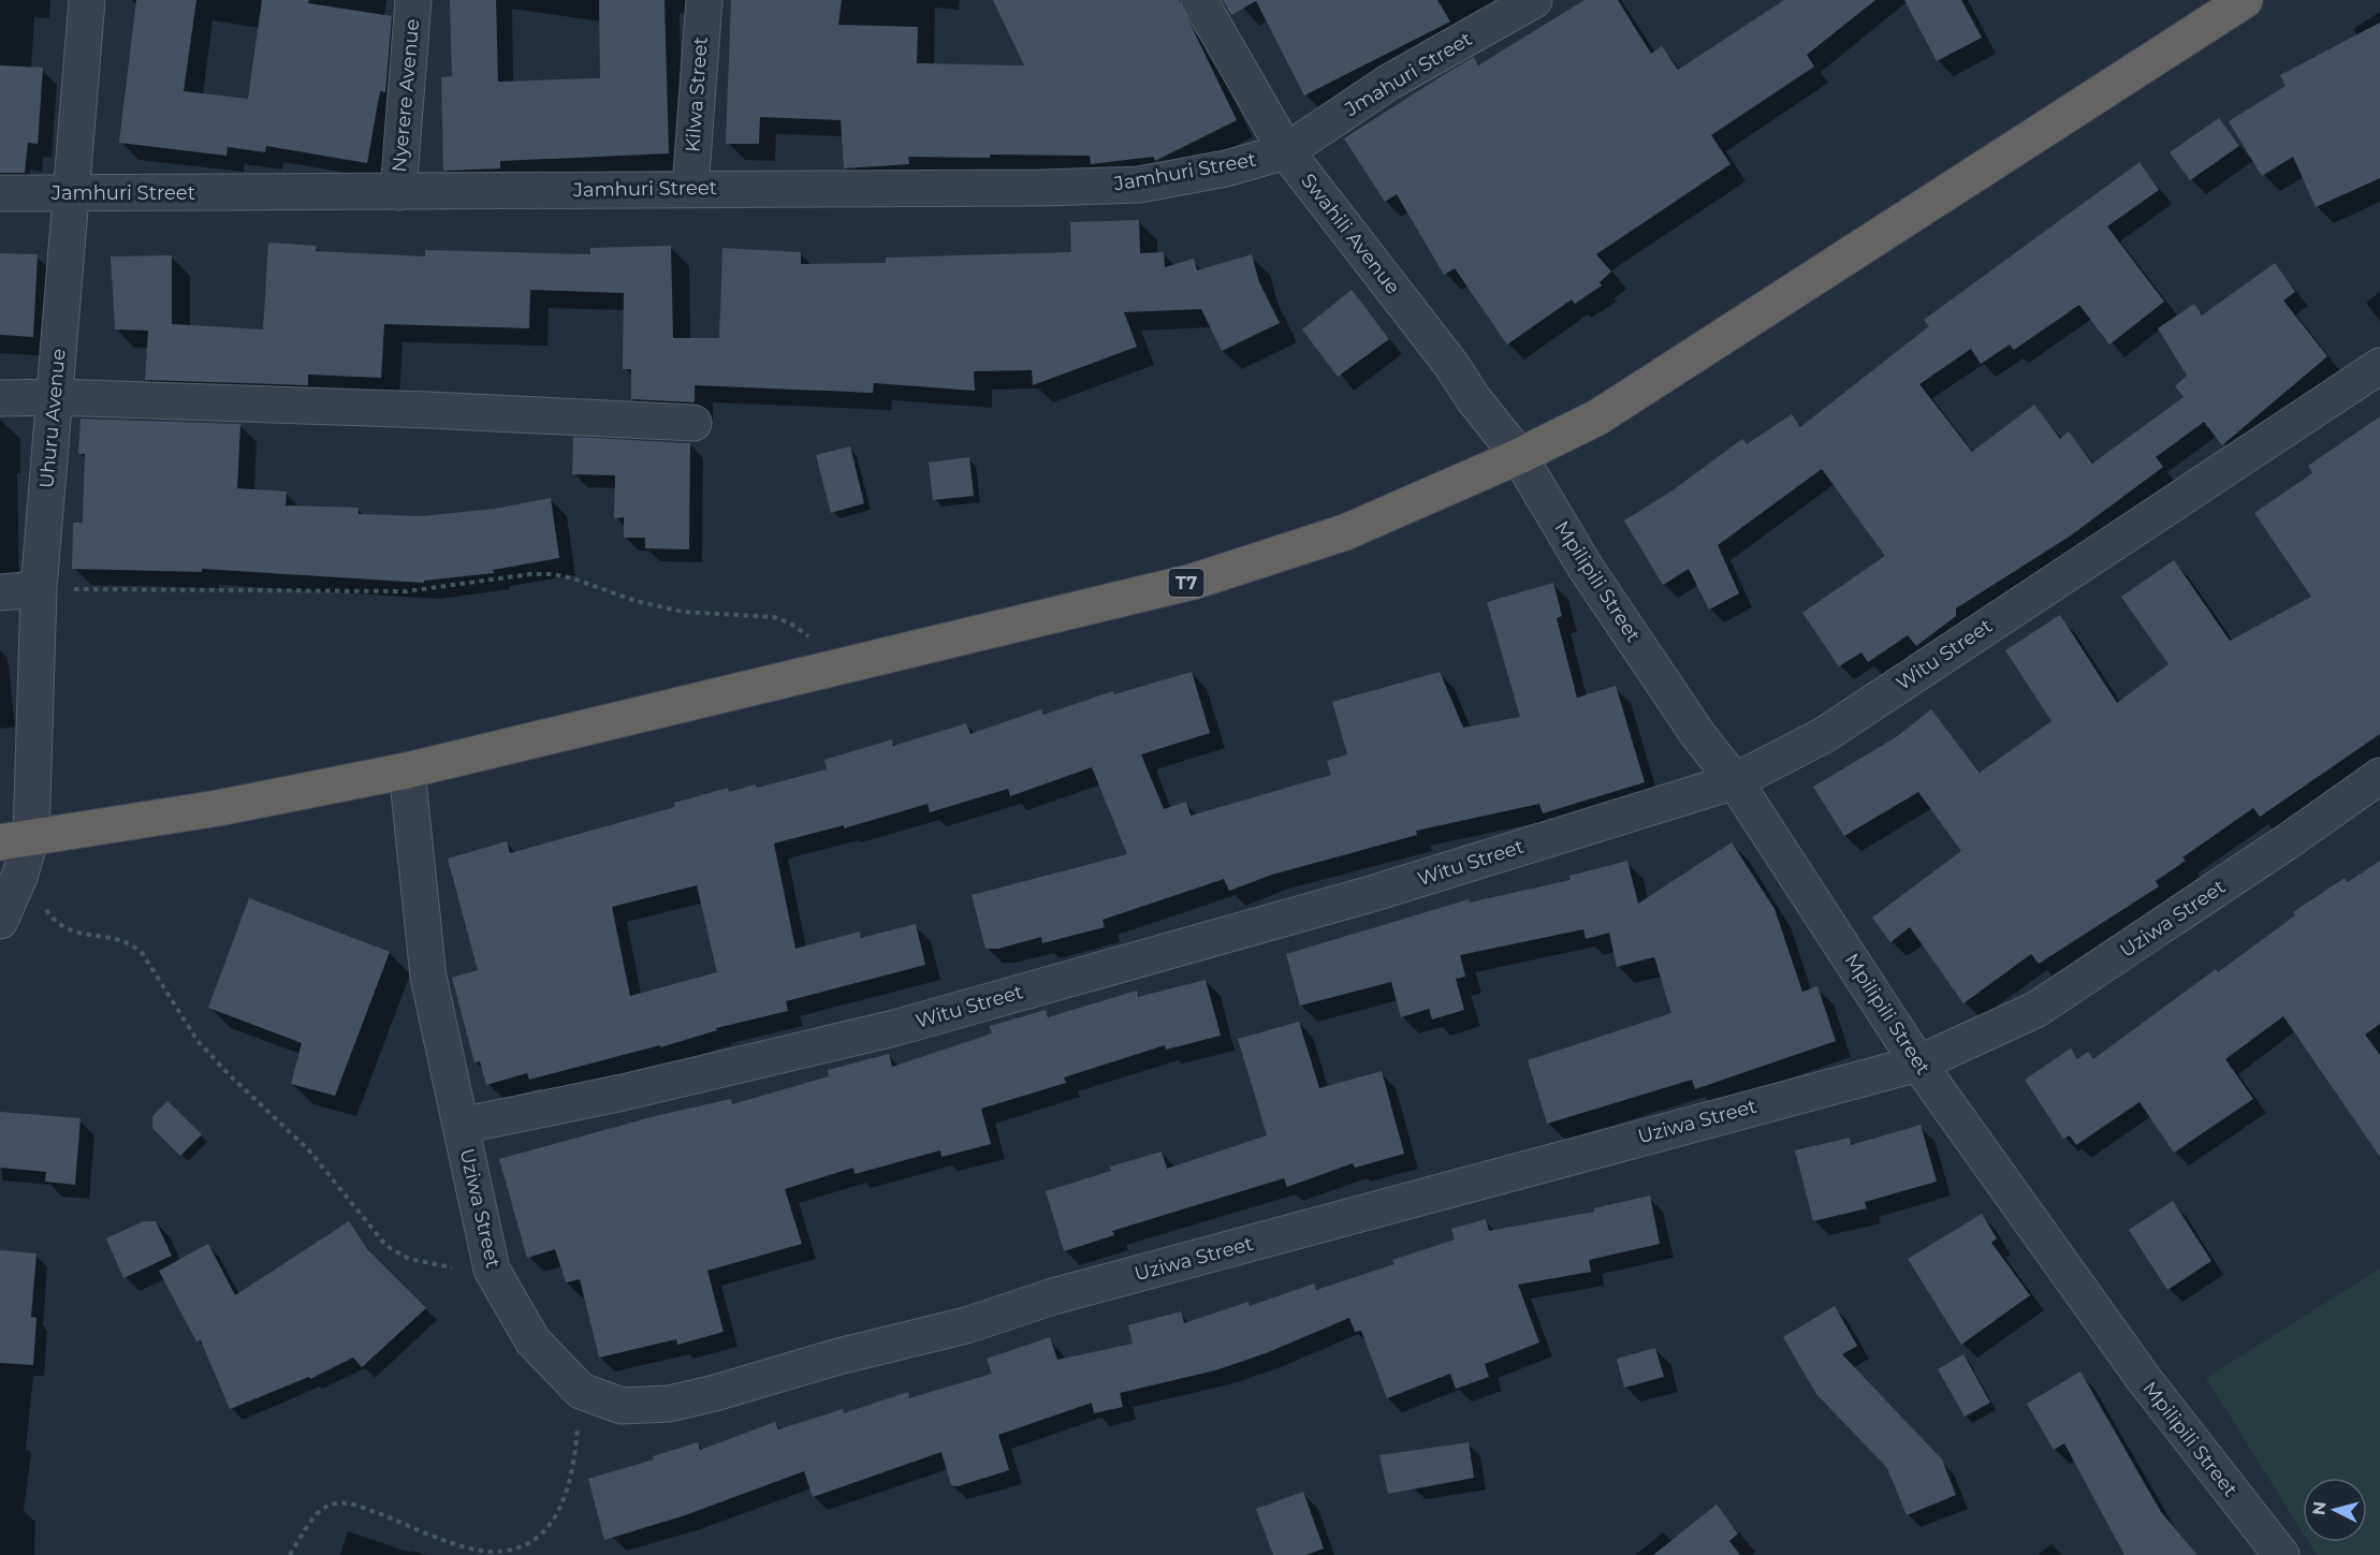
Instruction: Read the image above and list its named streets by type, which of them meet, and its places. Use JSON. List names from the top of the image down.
{
  "streets": {
    "highway": ["T7"],
    "street": [
      "Jmahuri Street",
      "Kilwa Street",
      "Nyerere Avenue",
      "Jamhuri Street",
      "Swahili Avenue",
      "Uhuru Avenue",
      "Mpilipili Street",
      "Witu Street",
      "Uziwa Street"
    ]
  },
  "crossings": [
    ["Jmahuri Street", "Jamhuri Street"],
    ["Jmahuri Street", "Swahili Avenue"],
    ["Kilwa Street", "Jamhuri Street"],
    ["Nyerere Avenue", "Jamhuri Street"],
    ["Jamhuri Street", "Swahili Avenue"],
    ["Jamhuri Street", "Uhuru Avenue"],
    ["Swahili Avenue", "Mpilipili Street"],
    ["Swahili Avenue", "T7"],
    ["Uhuru Avenue", "T7"],
    ["Mpilipili Street", "T7"],
    ["Mpilipili Street", "Witu Street"],
    ["Mpilipili Street", "Uziwa Street"],
    ["T7", "Uziwa Street"],
    ["Witu Street", "Uziwa Street"]
  ],
  "north": "left"
}
